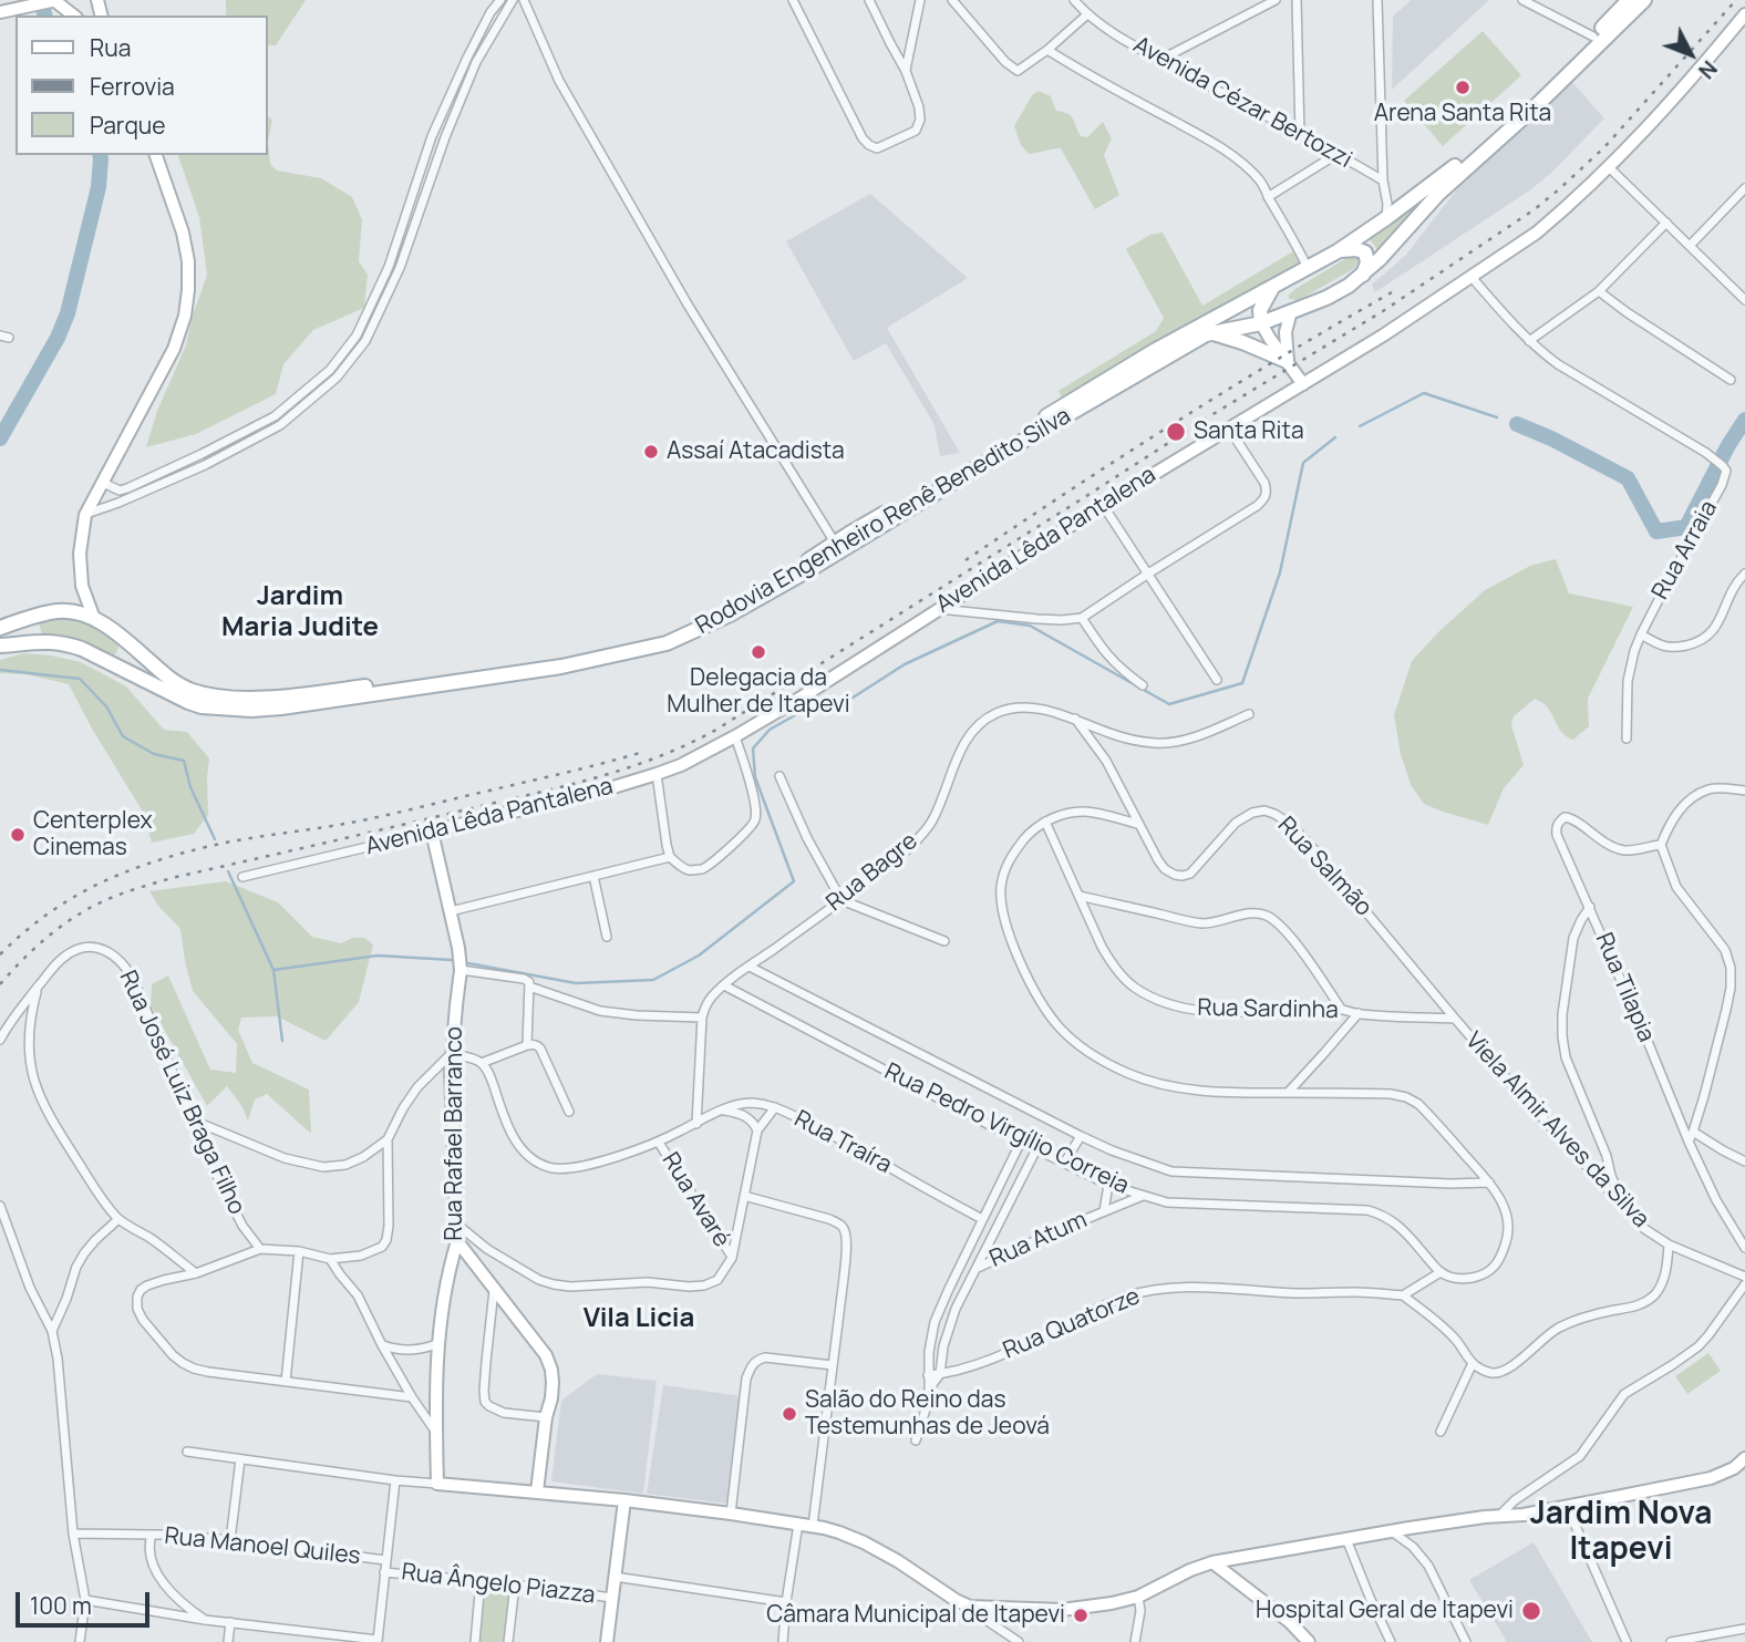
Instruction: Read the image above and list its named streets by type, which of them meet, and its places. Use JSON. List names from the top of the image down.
{
  "streets": {
    "main road": ["Rodovia Engenheiro Renê Benedito Silva"],
    "street": [
      "Avenida Cézar Bertozzi",
      "Avenida Lêda Pantalena",
      "Rua Arraia",
      "Rua Salmão",
      "Rua Bagre",
      "Rua Tilapia",
      "Rua Sardinha",
      "Rua José Luiz Braga Filho",
      "Rua Pedro Virgílio Correia",
      "Viela Almir Alves da Silva",
      "Rua Rafael Barranco",
      "Rua Traíra",
      "Rua Avaré",
      "Rua Atum",
      "Rua Quatorze",
      "Rua Manoel Quiles",
      "Rua Ângelo Piazza"
    ]
  },
  "crossings": [
    ["Avenida Lêda Pantalena", "Rua Rafael Barranco"],
    ["Rua Salmão", "Rua Bagre"],
    ["Rua Salmão", "Rua Sardinha"],
    ["Rua Salmão", "Viela Almir Alves da Silva"],
    ["Rua Bagre", "Rua Pedro Virgílio Correia"],
    ["Rua Sardinha", "Viela Almir Alves da Silva"],
    ["Rua Pedro Virgílio Correia", "Rua Atum"],
    ["Rua Traíra", "Rua Avaré"]
  ],
  "districts": ["Jardim Maria Judite", "Vila Licia", "Jardim Nova Itapevi"],
  "places": [
    "Arena Santa Rita",
    "Santa Rita",
    "Assaí Atacadista",
    "Delegacia da Mulher de Itapevi",
    "Centerplex Cinemas",
    "Salão do Reino das Testemunhas de Jeová",
    "Hospital Geral de Itapevi",
    "Câmara Municipal de Itapevi"
  ],
  "legend": ["Rua", "Ferrovia", "Parque"],
  "scale_bar": "100 m",
  "north": "bottom right"
}
